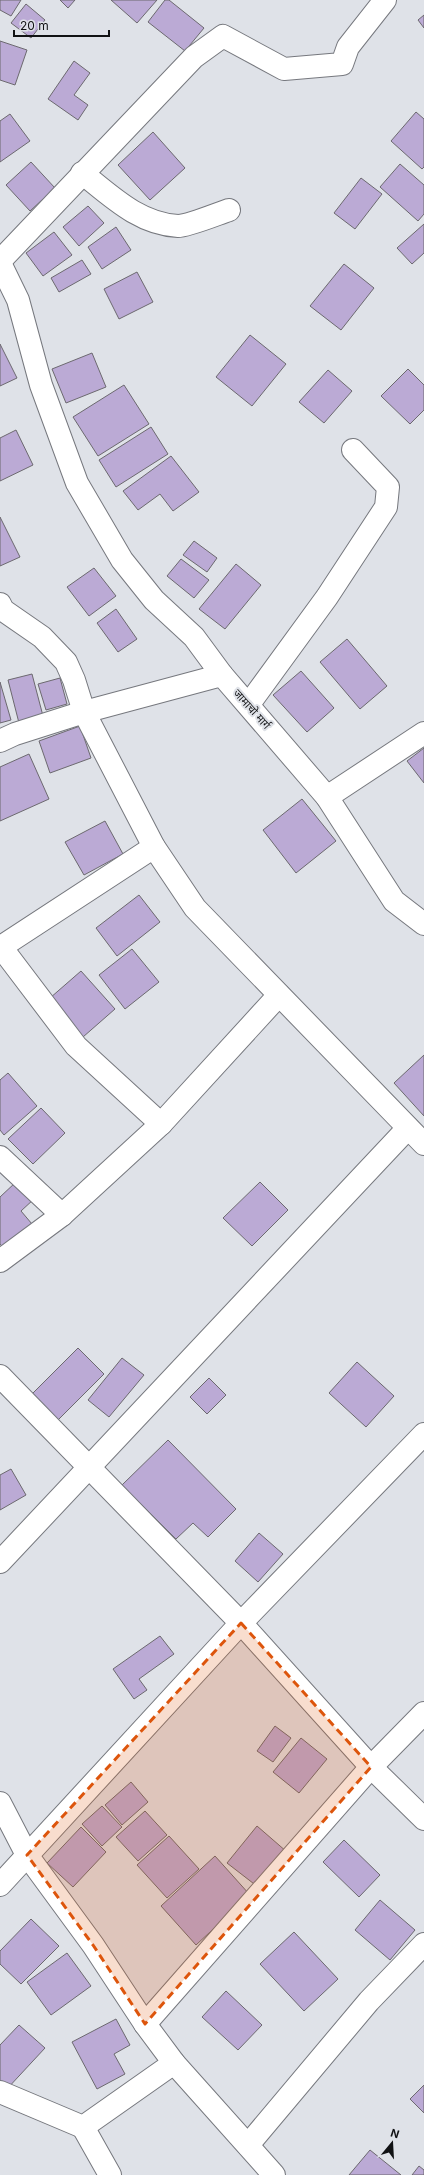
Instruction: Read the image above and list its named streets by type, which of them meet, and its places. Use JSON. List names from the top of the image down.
{
  "streets": {
    "street": ["जामाचो मार्ग"]
  },
  "scale_bar": "20 m",
  "north": "top"
}
